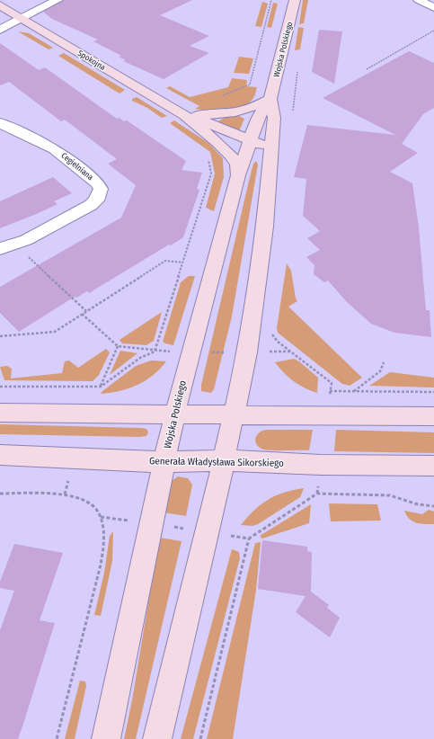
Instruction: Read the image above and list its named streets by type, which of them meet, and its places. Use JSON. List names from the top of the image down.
{
  "streets": {
    "main road": ["Wojska Polskiego", "Spokojna", "Generała Władysława Sikorskiego"],
    "street": ["Cegielniana"]
  },
  "crossings": [
    ["Wojska Polskiego", "Spokojna"],
    ["Wojska Polskiego", "Generała Władysława Sikorskiego"]
  ]
}
